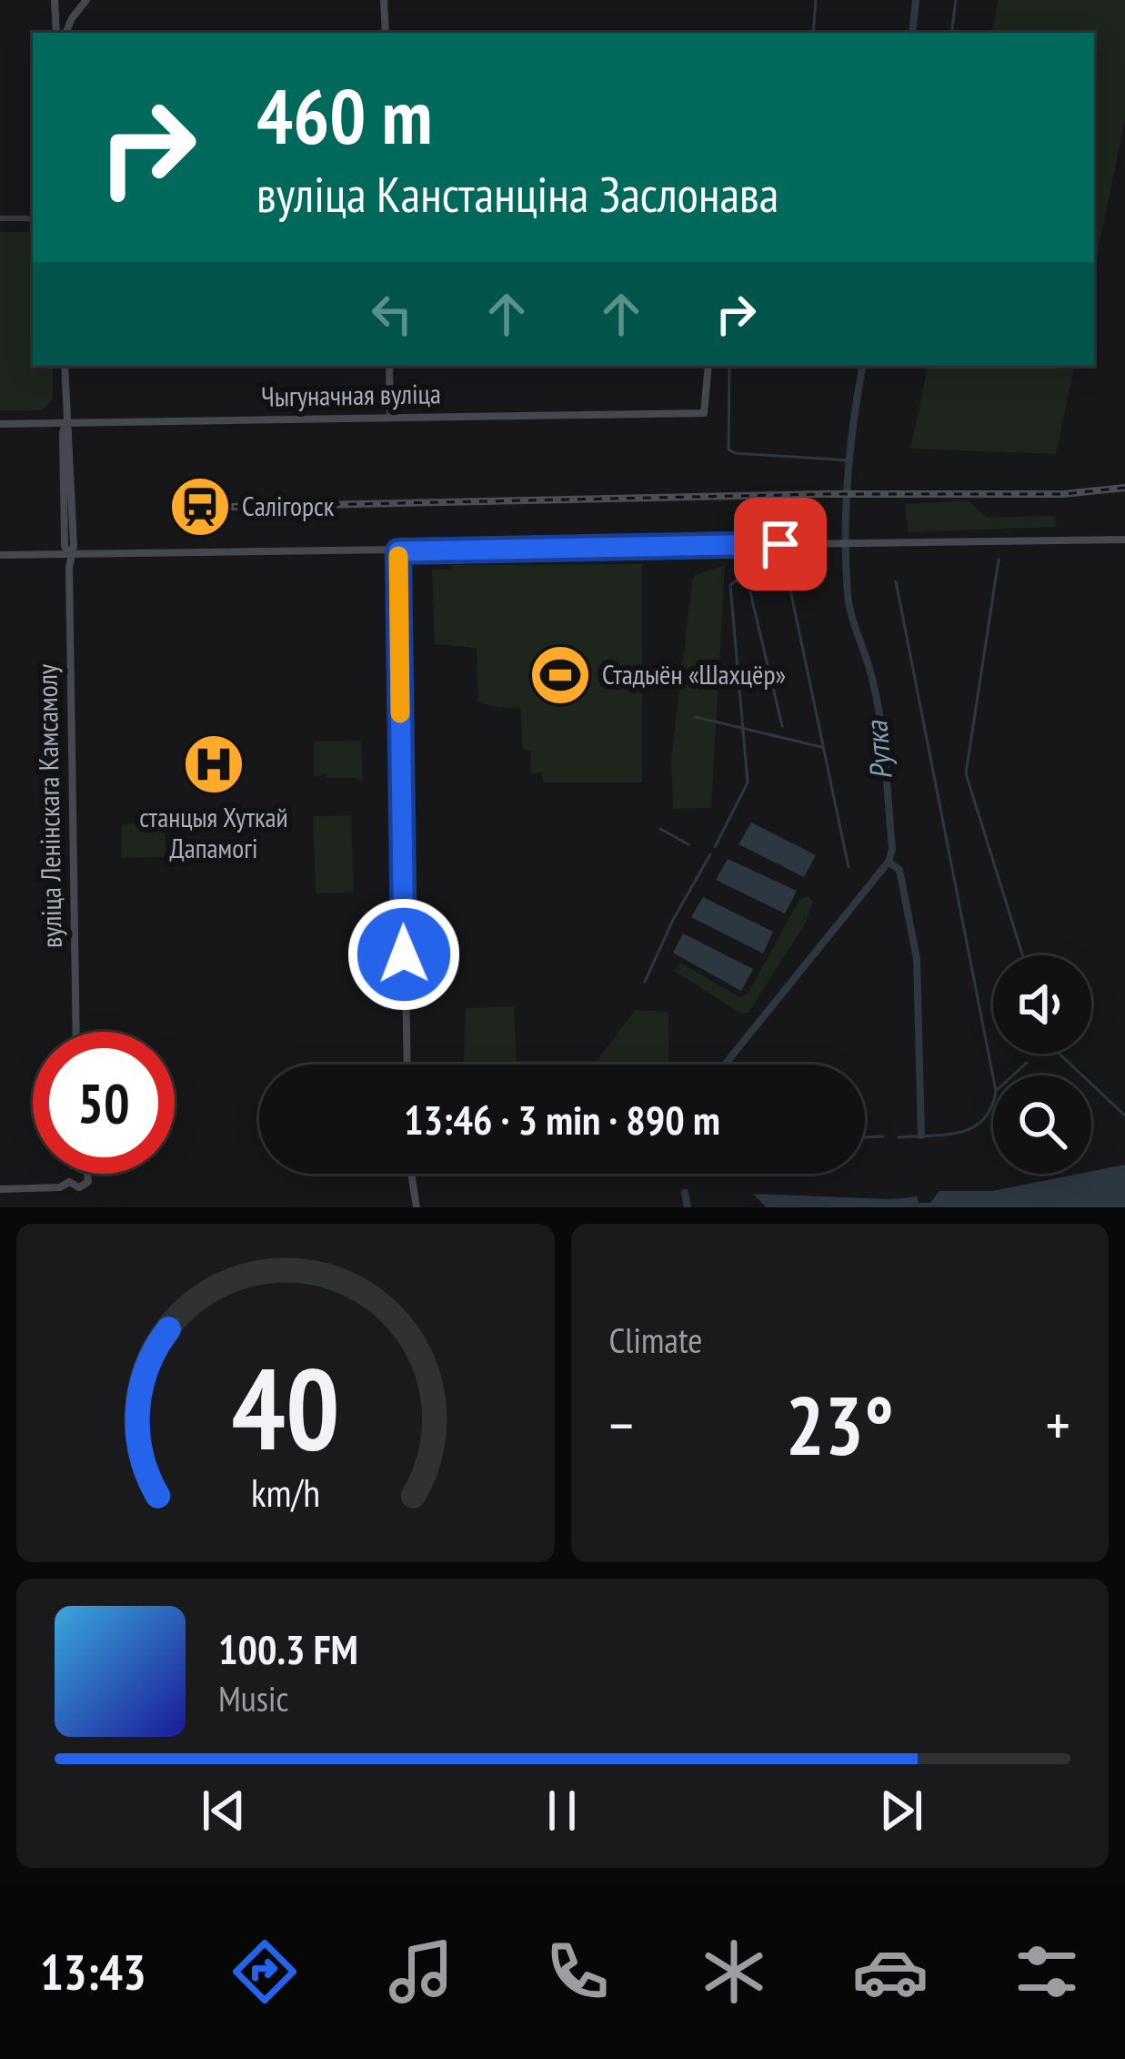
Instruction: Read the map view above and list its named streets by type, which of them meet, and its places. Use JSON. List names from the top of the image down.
{
  "streets": {
    "main road": ["Чыгуначная вуліца", "вуліца Ленінскага Камсамолу"]
  },
  "crossings": [
    ["Чыгуначная вуліца", "вуліца Ленінскага Камсамолу"]
  ],
  "water": ["Рутка"],
  "places": {
    "station": ["Салігорск"],
    "sports": ["Стадыён «Шахцёр»"],
    "hospital": ["станцыя Хуткай Дапамогі"]
  },
  "page": {
    "turn": ["460 m", "вуліца Канстанціна Заслонава"],
    "limit": "50",
    "trip": "13:46 · 3 min · 890 m",
    "tile": "Climate",
    "heat": ["−", "23°", "+"],
    "song": ["100.3 FM", "Music"],
    "tabs": "13:43",
    "gauge": ["40", "km/h"]
  }
}
